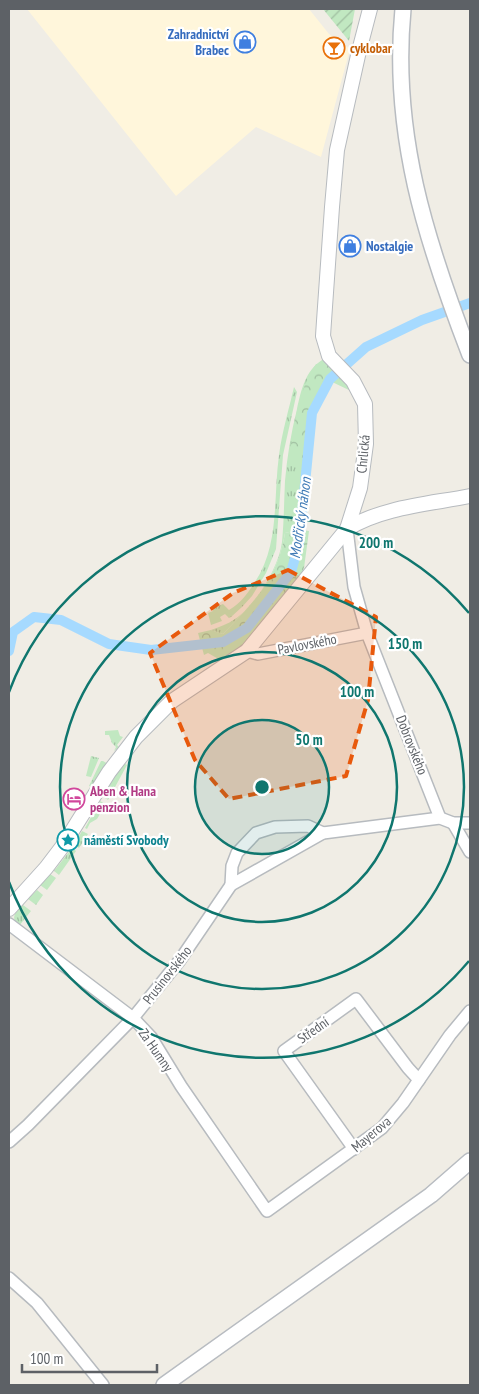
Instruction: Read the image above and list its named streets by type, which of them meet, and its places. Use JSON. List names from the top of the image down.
{
  "streets": {
    "street": [
      "Chrlická",
      "Pavlovského",
      "Dobrovského",
      "Prusinovského",
      "Střední",
      "Za Humny",
      "Mayerova"
    ]
  },
  "crossings": [
    ["Chrlická", "Dobrovského"],
    ["Pavlovského", "Dobrovského"],
    ["Dobrovského", "Prusinovského"],
    ["Prusinovského", "Za Humny"],
    ["Střední", "Mayerova"],
    ["Za Humny", "Mayerova"]
  ],
  "water": ["Modřický náhon"],
  "places": {
    "shop": ["Zahradnictví Brabec", "Nostalgie"],
    "bar": ["cyklobar"],
    "hotel": ["Aben & Hana penzion"],
    "place": ["náměstí Svobody"]
  },
  "scale_bar": "100 m",
  "rings": [
    "200 m",
    "150 m",
    "100 m",
    "50 m"
  ]
}
